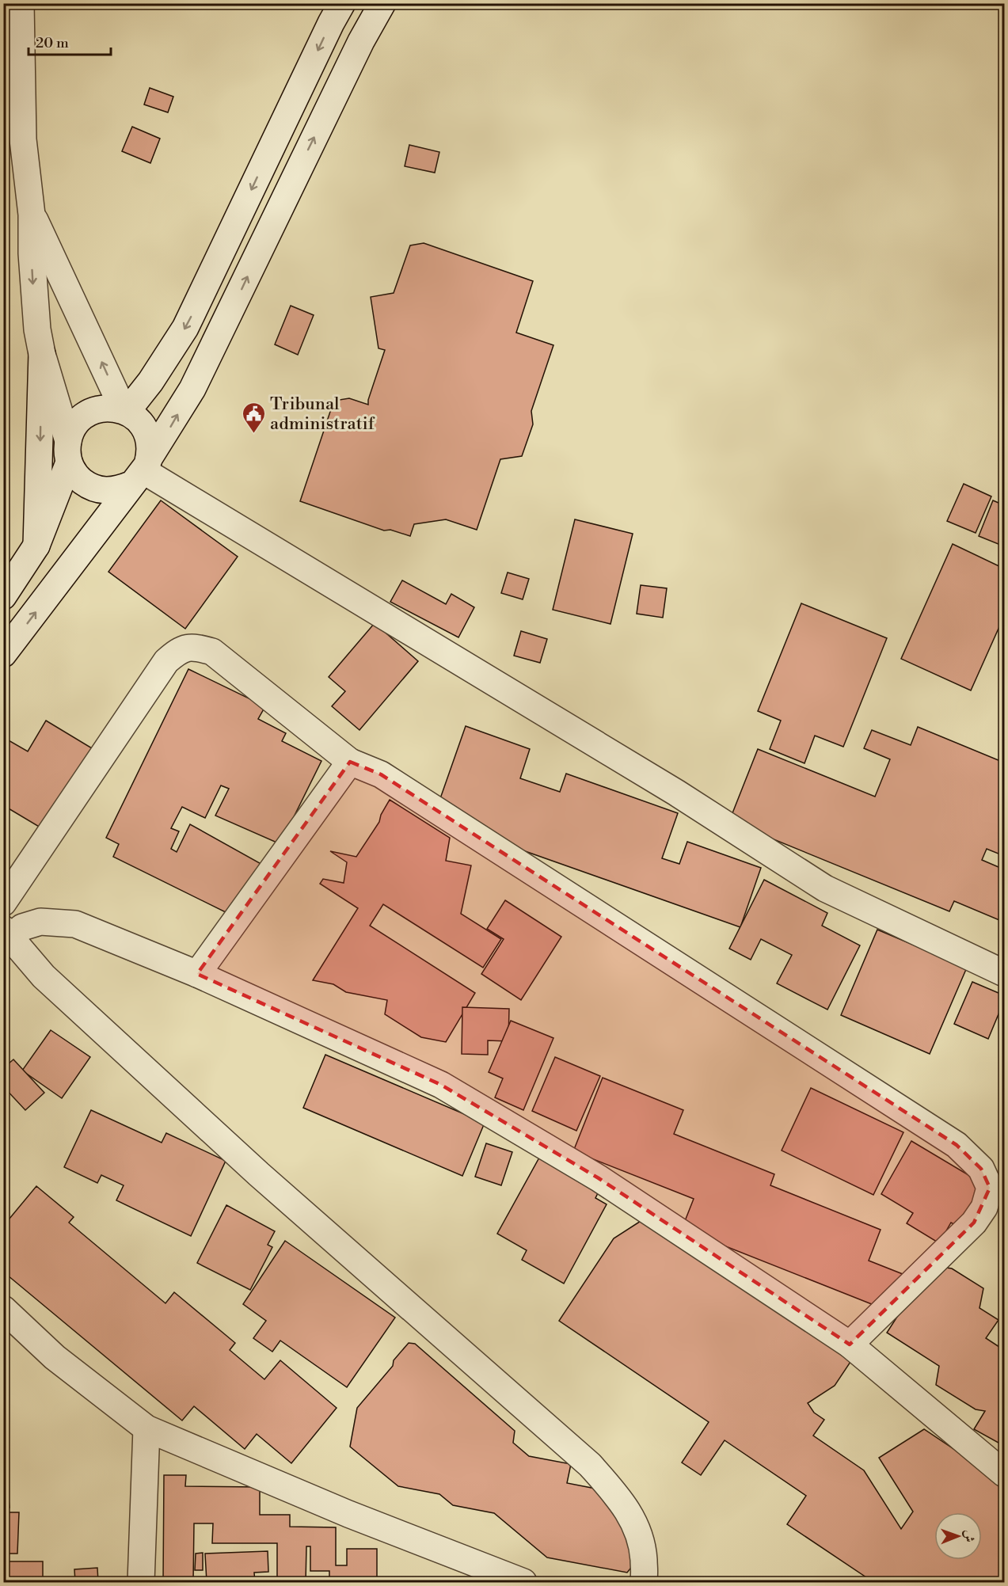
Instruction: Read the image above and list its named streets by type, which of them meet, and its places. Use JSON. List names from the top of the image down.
{
  "places": {
    "public building": ["Tribunal administratif"]
  },
  "scale_bar": "20 m",
  "north": "right"
}
